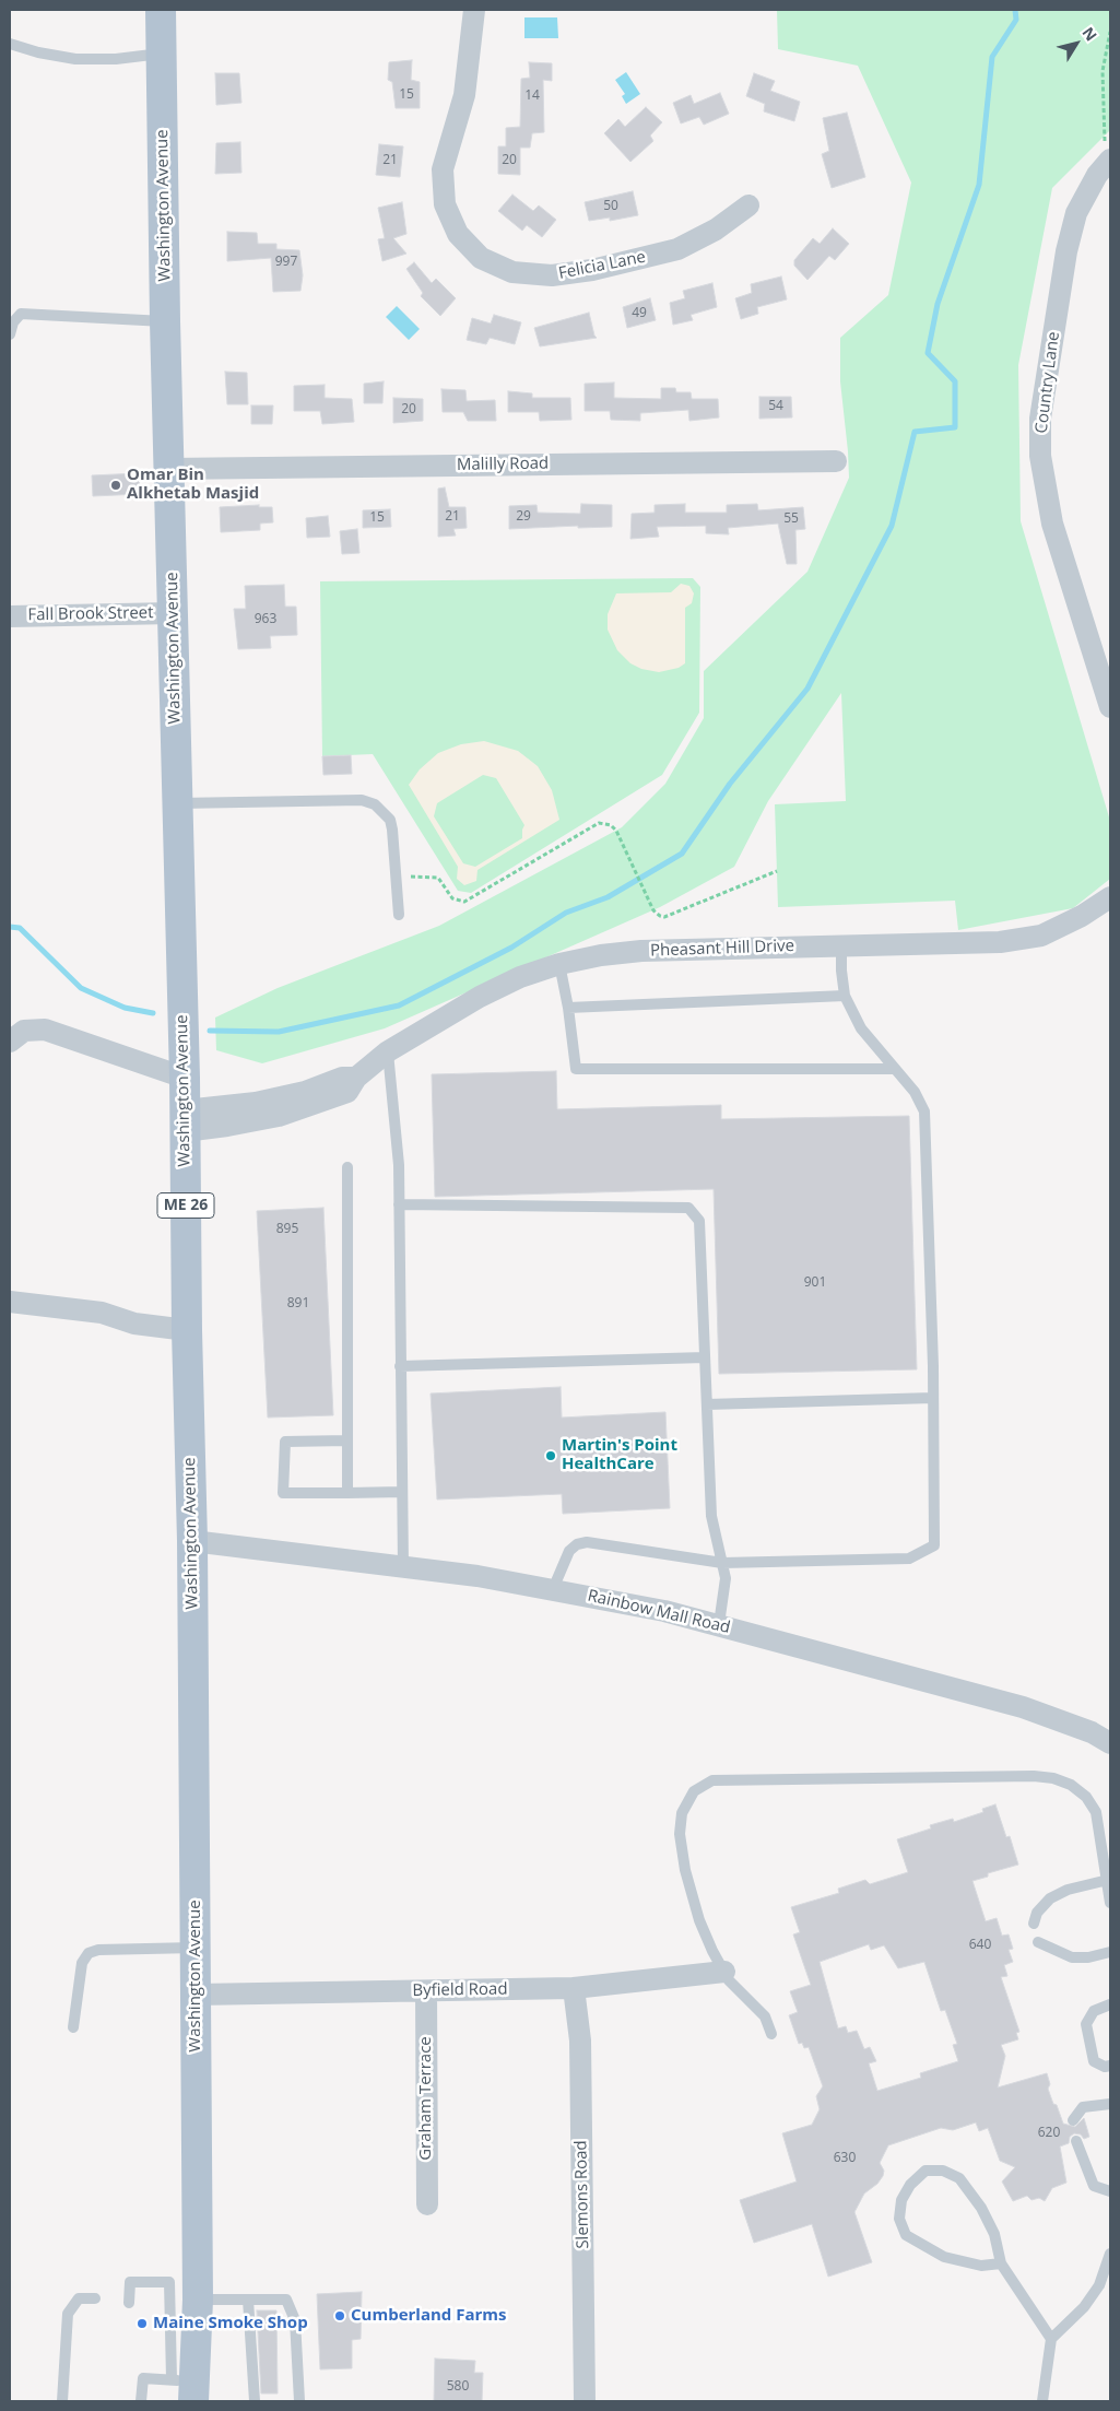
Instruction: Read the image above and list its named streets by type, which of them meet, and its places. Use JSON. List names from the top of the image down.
{
  "streets": {
    "main road": ["Washington Avenue", "ME 26"],
    "street": [
      "Felicia Lane",
      "Country Lane",
      "Malilly Road",
      "Fall Brook Street",
      "Pheasant Hill Drive",
      "Rainbow Mall Road",
      "Byfield Road",
      "Graham Terrace",
      "Slemons Road"
    ]
  },
  "crossings": [
    ["Washington Avenue", "Malilly Road"],
    ["Washington Avenue", "Fall Brook Street"],
    ["Washington Avenue", "Pheasant Hill Drive"],
    ["Washington Avenue", "Rainbow Mall Road"],
    ["Washington Avenue", "Byfield Road"],
    ["Byfield Road", "Graham Terrace"],
    ["Byfield Road", "Slemons Road"]
  ],
  "places": [
    "Omar Bin Alkhetab Masjid",
    "Martin's Point HealthCare",
    "Cumberland Farms",
    "Maine Smoke Shop"
  ],
  "house_numbers": [
    "15",
    "14",
    "21",
    "20",
    "50",
    "997",
    "49",
    "54",
    "20",
    "21",
    "29",
    "15",
    "55",
    "963",
    "895",
    "901",
    "891",
    "640",
    "620",
    "630",
    "580"
  ],
  "north": "top right"
}
